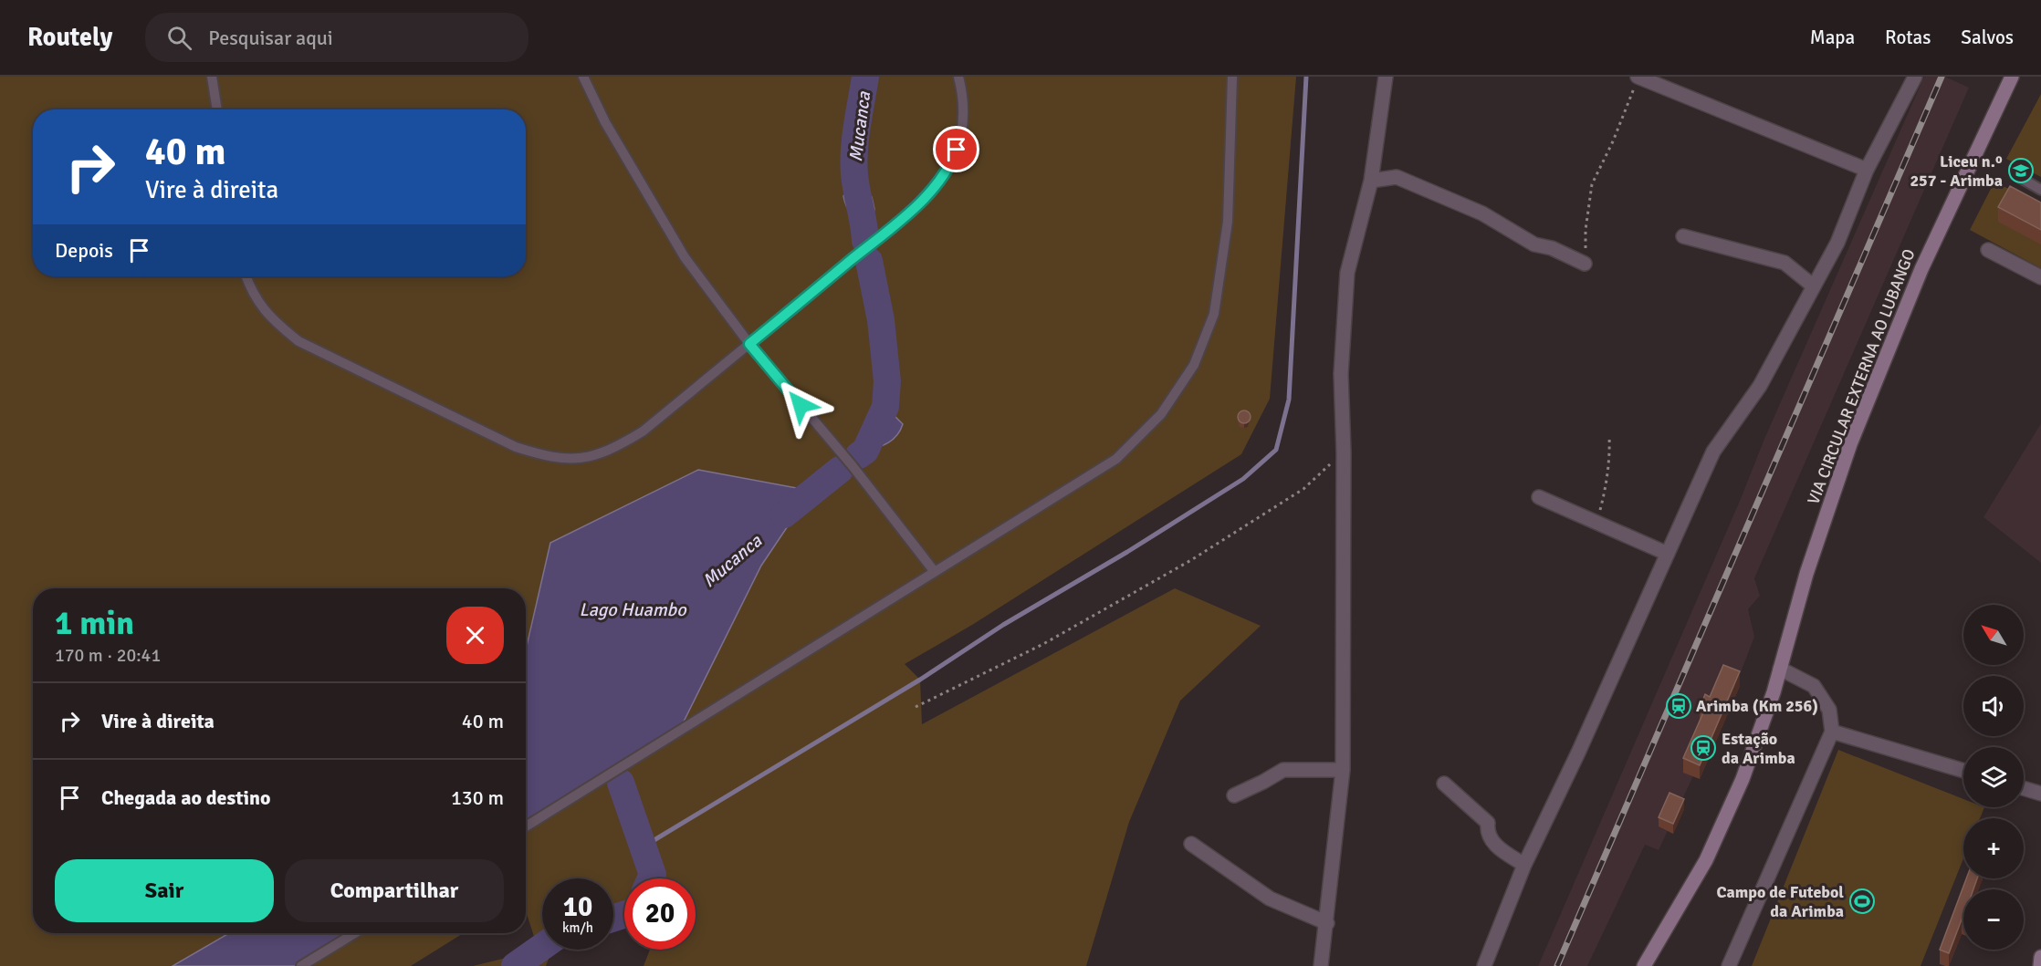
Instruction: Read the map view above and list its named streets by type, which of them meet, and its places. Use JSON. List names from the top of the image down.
{
  "streets": {
    "main road": ["VIA CIRCULAR EXTERNA AO LUBANGO"]
  },
  "water": ["Mucanca", "Lago Huambo"],
  "places": {
    "school or university": ["Liceu n.º 257 - Arimba"],
    "station": ["Arimba (Km 256)", "Estação da Arimba"],
    "sports": ["Campo de Futebol da Arimba"]
  },
  "north": "top left",
  "page": {
    "header": "Routely",
    "search": "Pesquisar aqui",
    "nav": ["Mapa", "Rotas", "Salvos"],
    "turn": ["40 m", "Vire à direita"],
    "then": "Depois",
    "heading": ["1 min", "170 m · 20:41"],
    "map_buttons": ["+", "−"],
    "list": [
      {
        "name": "Vire à direita",
        "value": "40 m"
      },
      {
        "name": "Chegada ao destino",
        "value": "130 m"
      }
    ],
    "buttons": ["Sair", "Compartilhar"],
    "speed": "10 km/h",
    "limit": "20"
  }
}
